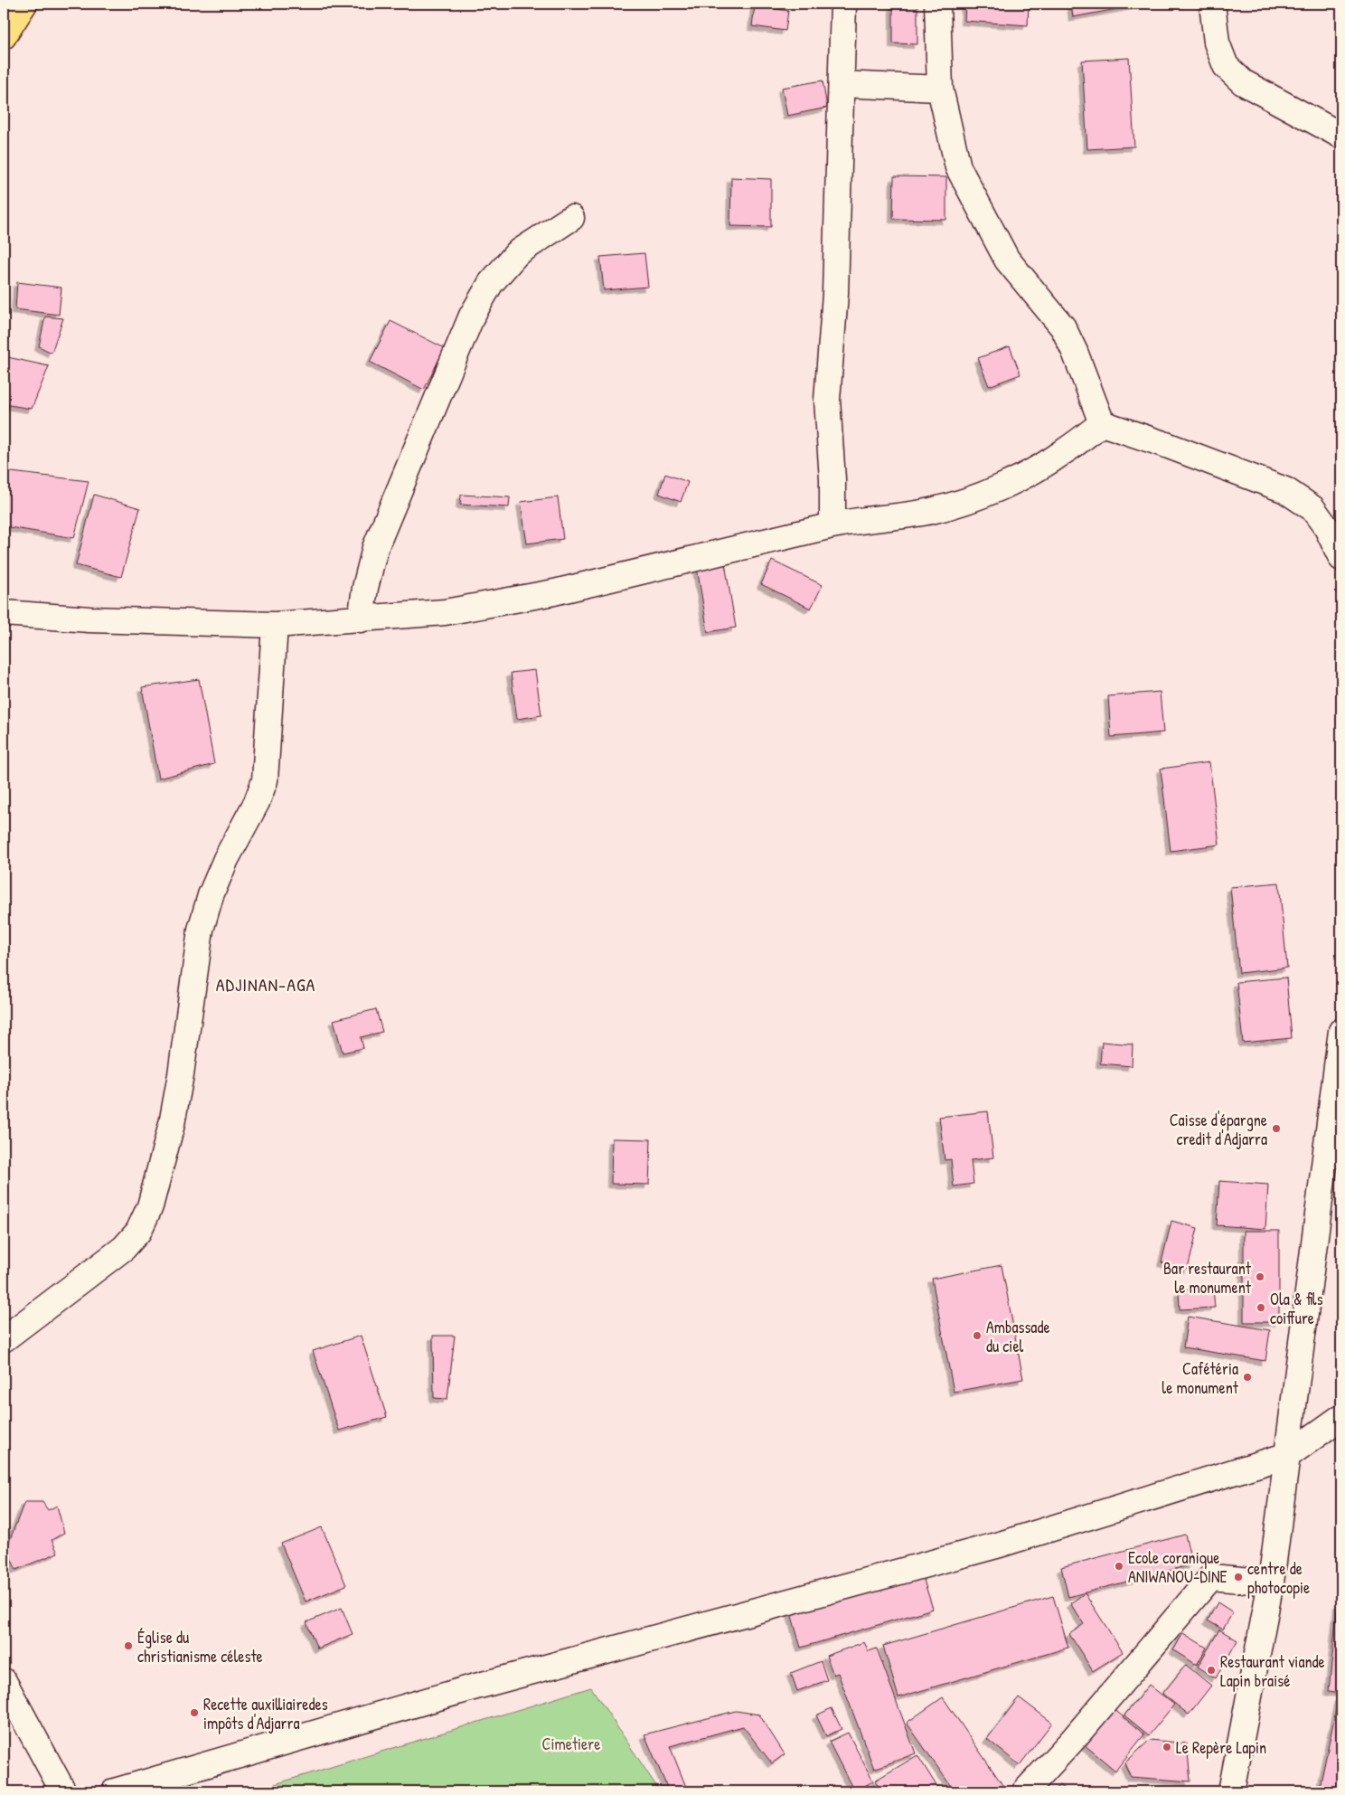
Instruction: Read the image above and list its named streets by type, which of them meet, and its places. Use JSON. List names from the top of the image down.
{
  "districts": ["ADJINAN-AGA"],
  "parks": ["Cimetiere"],
  "places": [
    "Caisse d'épargne credit d'Adjarra",
    "Bar restaurant le monument",
    "Ola & fils coiffure",
    "Ambassade du ciel",
    "Cafétéria le monument",
    "Ecole coranique ANIWANOU-DINE",
    "centre de photocopie",
    "Église du christianisme céleste",
    "Restaurant viande Lapin braisé",
    "Recette auxilliairedes impôts d'Adjarra",
    "Le Repère Lapin"
  ]
}
